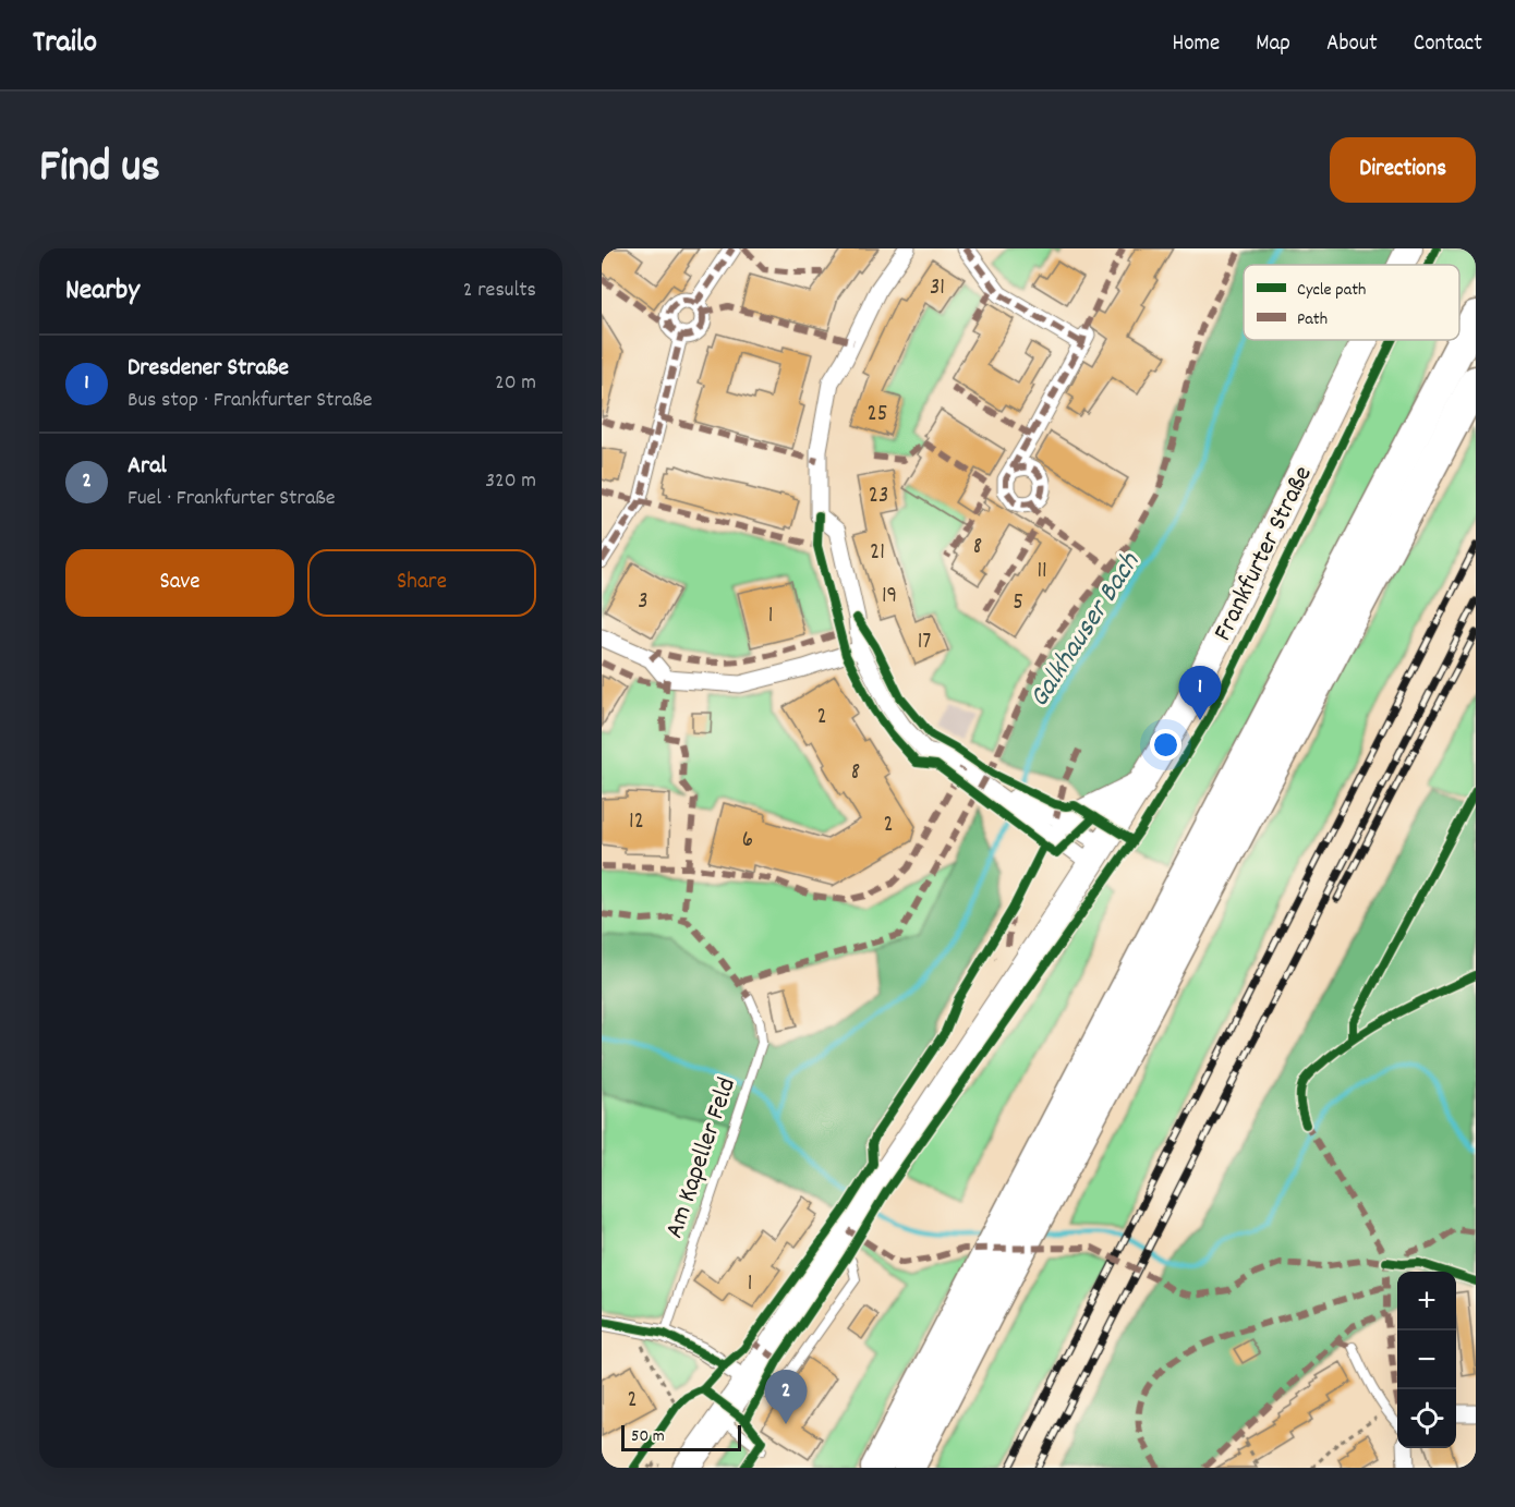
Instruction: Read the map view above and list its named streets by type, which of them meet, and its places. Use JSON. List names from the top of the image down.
{
  "streets": {
    "main road": ["Frankfurter Straße"],
    "lane": ["Am Kapeller Feld"]
  },
  "water": ["Galkhauser Bach"],
  "house_numbers": [
    "31",
    "25",
    "23",
    "8",
    "21",
    "11",
    "19",
    "3",
    "5",
    "1",
    "17",
    "2",
    "8",
    "12",
    "2",
    "6",
    "1",
    "2"
  ],
  "legend": ["Cycle path", "Path"],
  "scale_bar": "50 m",
  "page": {
    "header": "Trailo",
    "nav": [
      "Home",
      "Map",
      "About",
      "Contact"
    ],
    "title": "Find us",
    "buttons": [
      "Directions",
      ["Save", "Share"]
    ],
    "heading": ["Nearby", "2 results"],
    "list": [
      {
        "mark": "1",
        "name": "Dresdener Straße",
        "note": "Bus stop · Frankfurter Straße",
        "value": "20 m"
      },
      {
        "mark": "2",
        "name": "Aral",
        "note": "Fuel · Frankfurter Straße",
        "value": "320 m"
      }
    ],
    "pins": ["1", "2"],
    "map_buttons": ["+", "−"],
    "scale": "50 m"
  }
}
